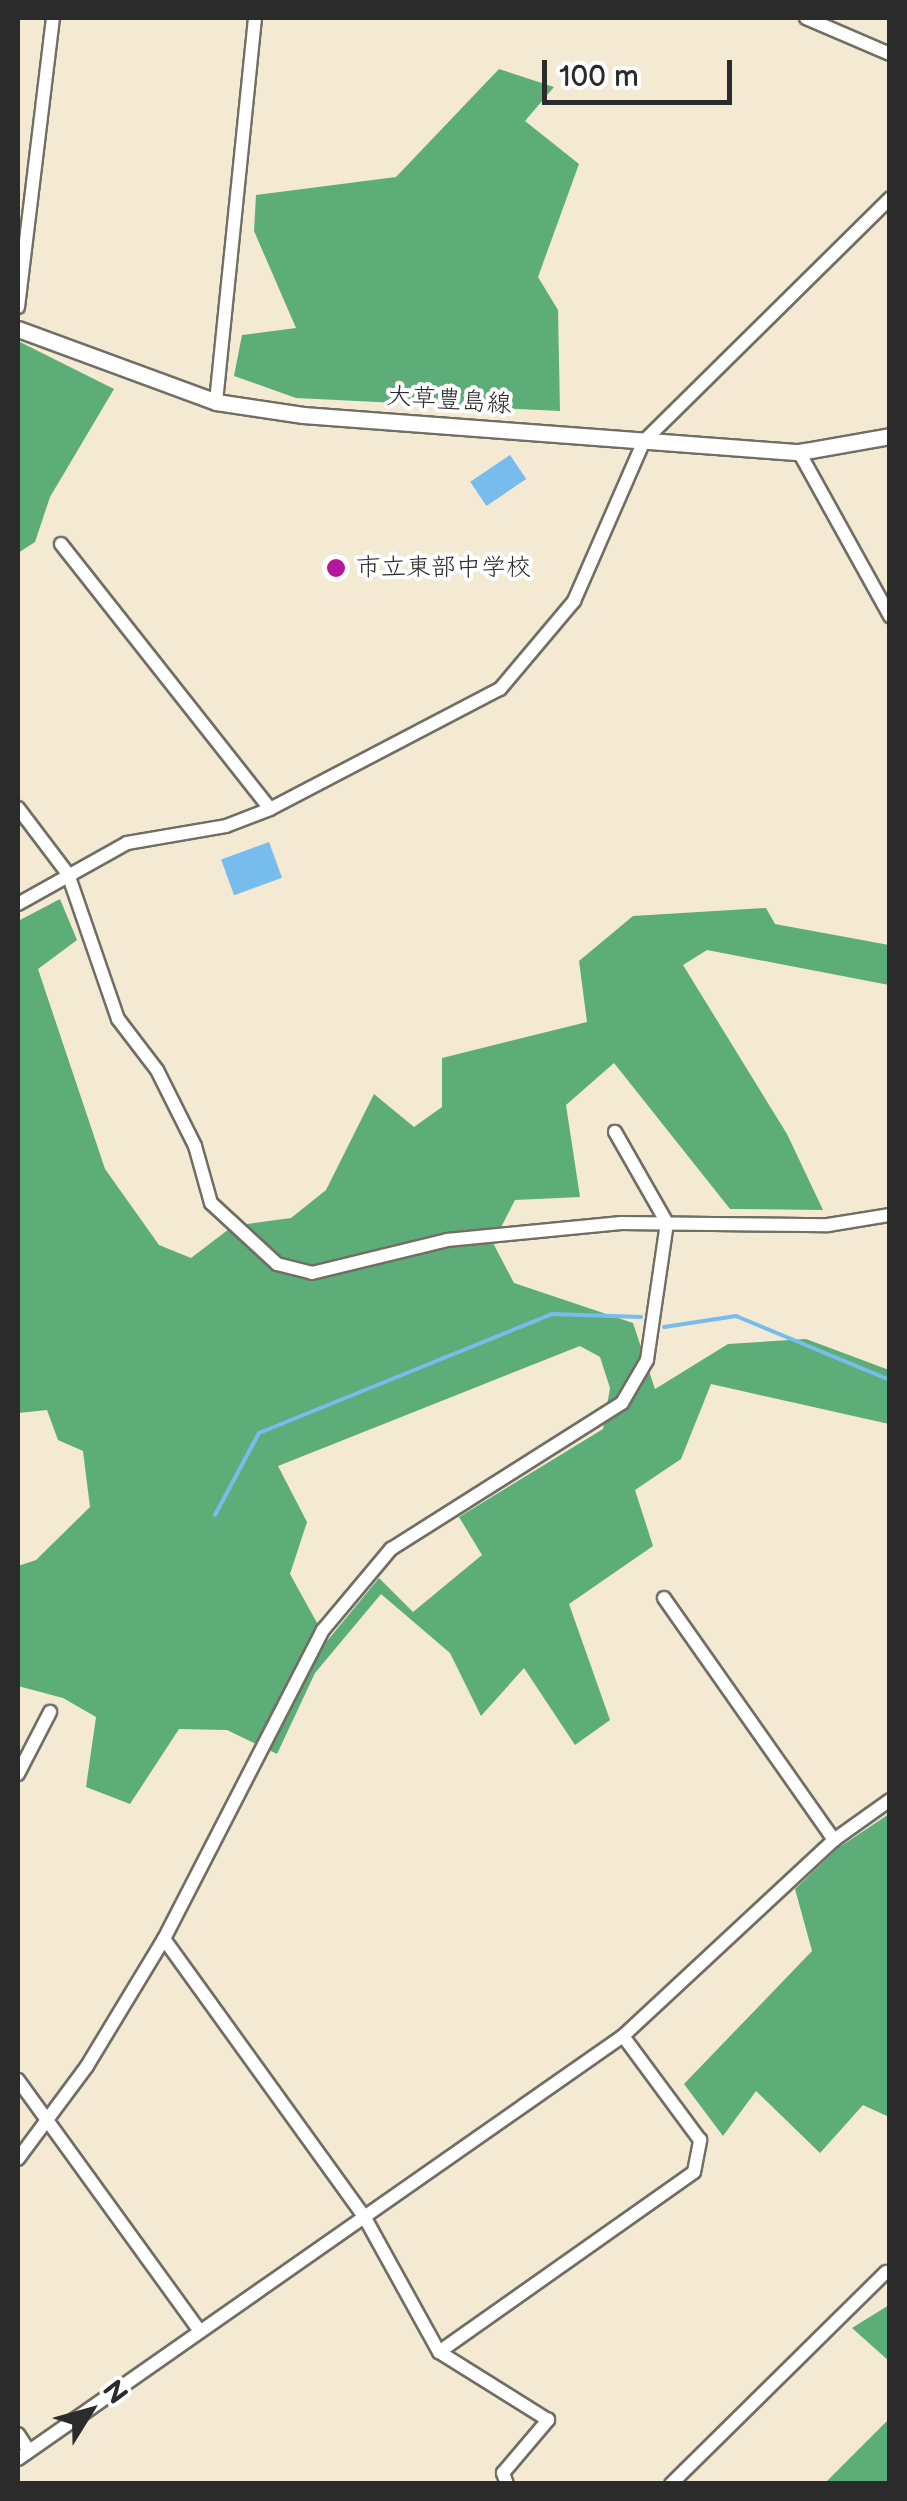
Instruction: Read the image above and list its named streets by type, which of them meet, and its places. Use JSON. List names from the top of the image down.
{
  "streets": {
    "main road": ["大草豊島線"]
  },
  "places": ["市立東部中学校"],
  "scale_bar": "100 m",
  "north": "top right"
}
